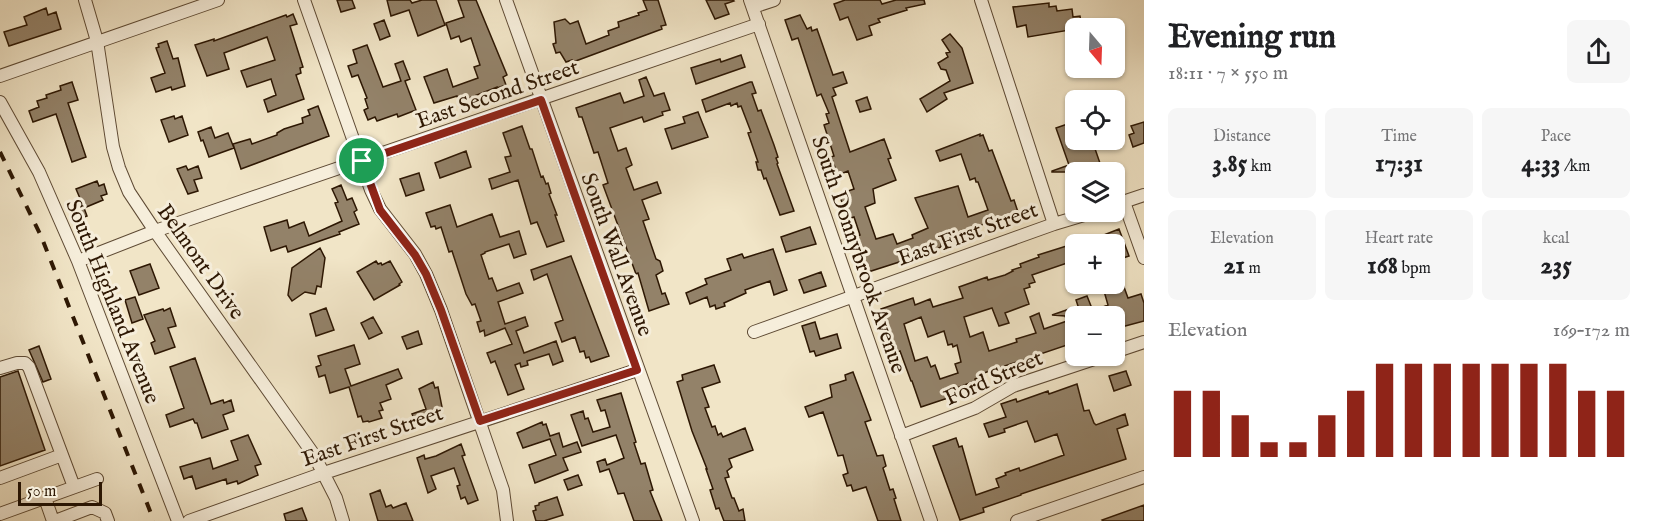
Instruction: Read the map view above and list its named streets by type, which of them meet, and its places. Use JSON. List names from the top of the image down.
{
  "streets": {
    "street": [
      "East Second Street",
      "East First Street",
      "South Wall Avenue",
      "South Donnybrook Avenue",
      "Belmont Drive",
      "South Highland Avenue",
      "Ford Street"
    ]
  },
  "crossings": [
    ["East Second Street", "South Wall Avenue"],
    ["East Second Street", "South Donnybrook Avenue"],
    ["East Second Street", "Belmont Drive"],
    ["East Second Street", "South Highland Avenue"],
    ["East First Street", "South Wall Avenue"],
    ["East First Street", "South Donnybrook Avenue"],
    ["East First Street", "Belmont Drive"],
    ["South Donnybrook Avenue", "Ford Street"]
  ],
  "scale_bar": "50 m",
  "north": "bottom",
  "page": {
    "heading": ["Evening run", "18:11 · 7 × 550 m"],
    "map_buttons": ["+", "−"],
    "stats": [
      ["Distance", "3.85 km"],
      ["Time", "17:31"],
      ["Pace", "4:33 /km"],
      ["Elevation", "21 m"],
      ["Heart rate", "168 bpm"],
      ["kcal", "235"]
    ],
    "chart": ["Elevation", "169–172 m"],
    "scale": "50 m"
  }
}
